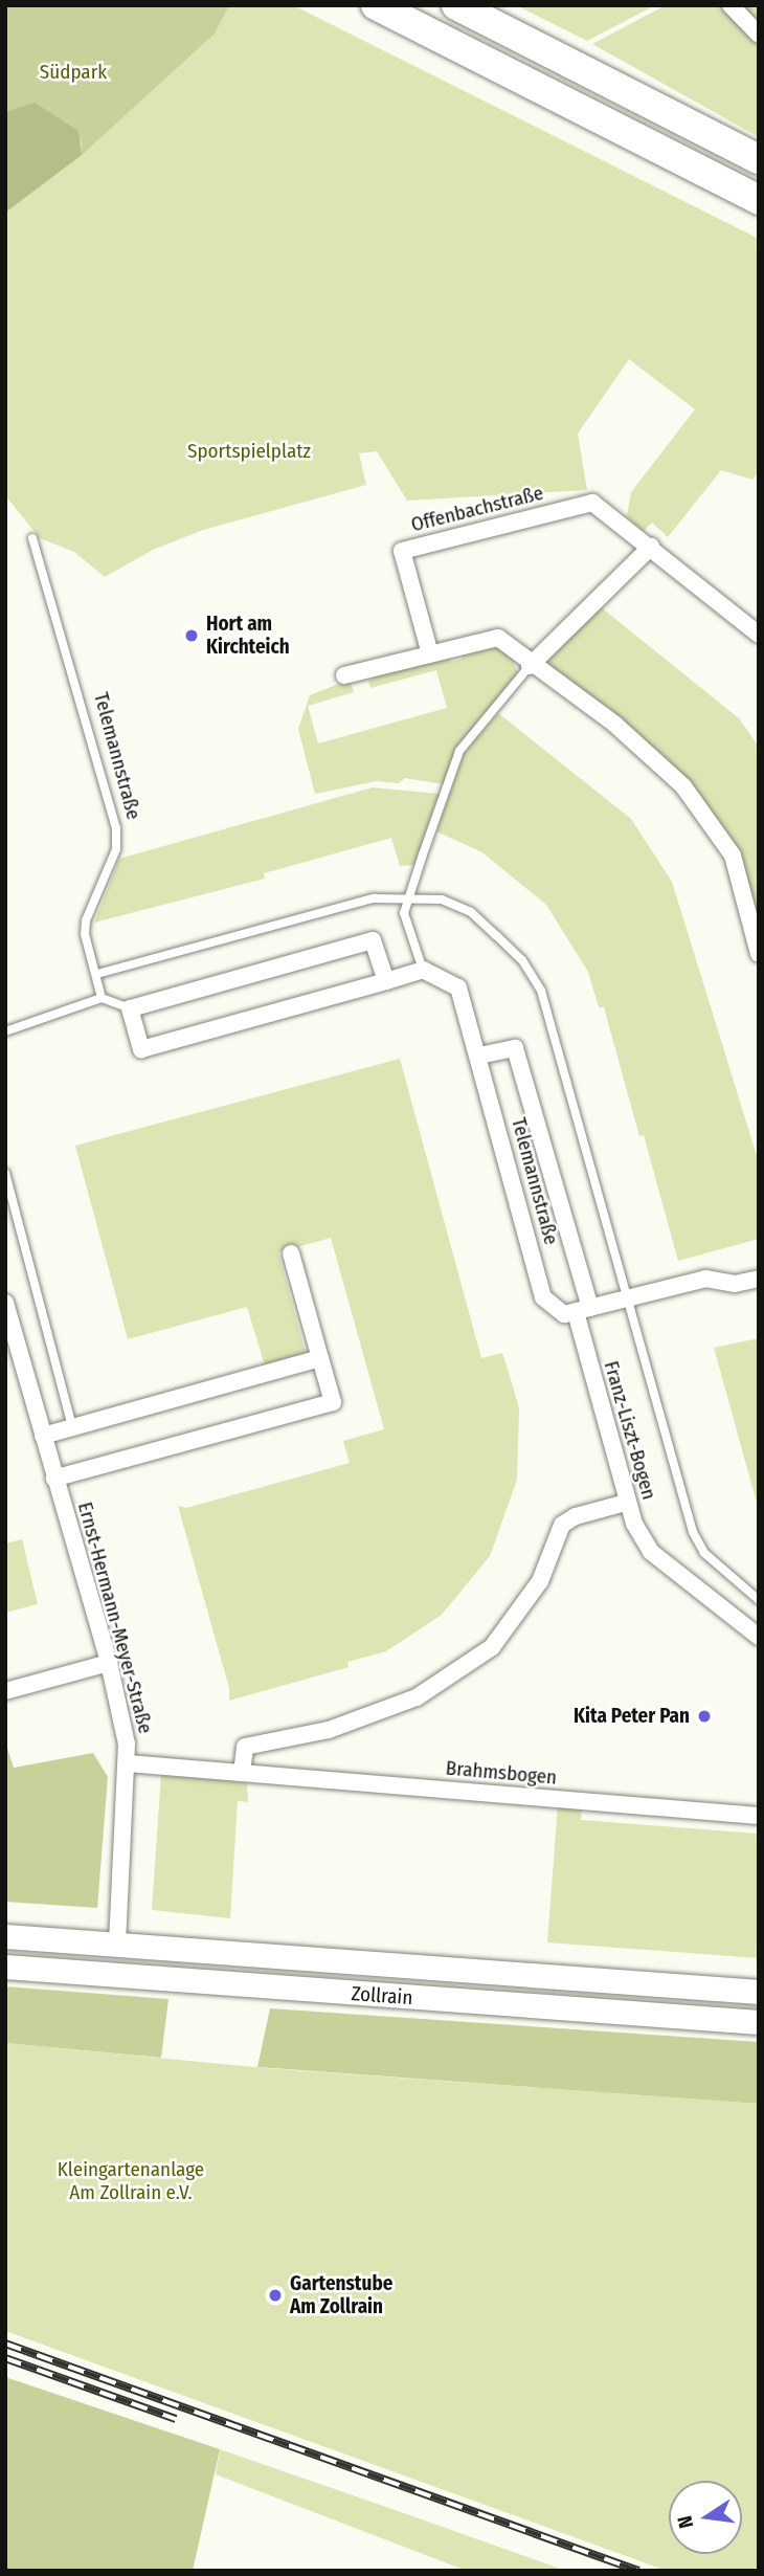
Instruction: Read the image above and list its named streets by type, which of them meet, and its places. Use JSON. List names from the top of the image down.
{
  "streets": {
    "main road": ["Zollrain"],
    "street": [
      "Offenbachstraße",
      "Telemannstraße",
      "Franz-Liszt-Bogen",
      "Ernst-Hermann-Meyer-Straße",
      "Brahmsbogen"
    ]
  },
  "crossings": [
    ["Telemannstraße", "Franz-Liszt-Bogen"],
    ["Ernst-Hermann-Meyer-Straße", "Brahmsbogen"],
    ["Ernst-Hermann-Meyer-Straße", "Zollrain"]
  ],
  "parks": ["Südpark", "Sportspielplatz", "Kleingartenanlage Am Zollrain e.V."],
  "places": ["Hort am Kirchteich", "Kita Peter Pan", "Gartenstube Am Zollrain"],
  "north": "left"
}
